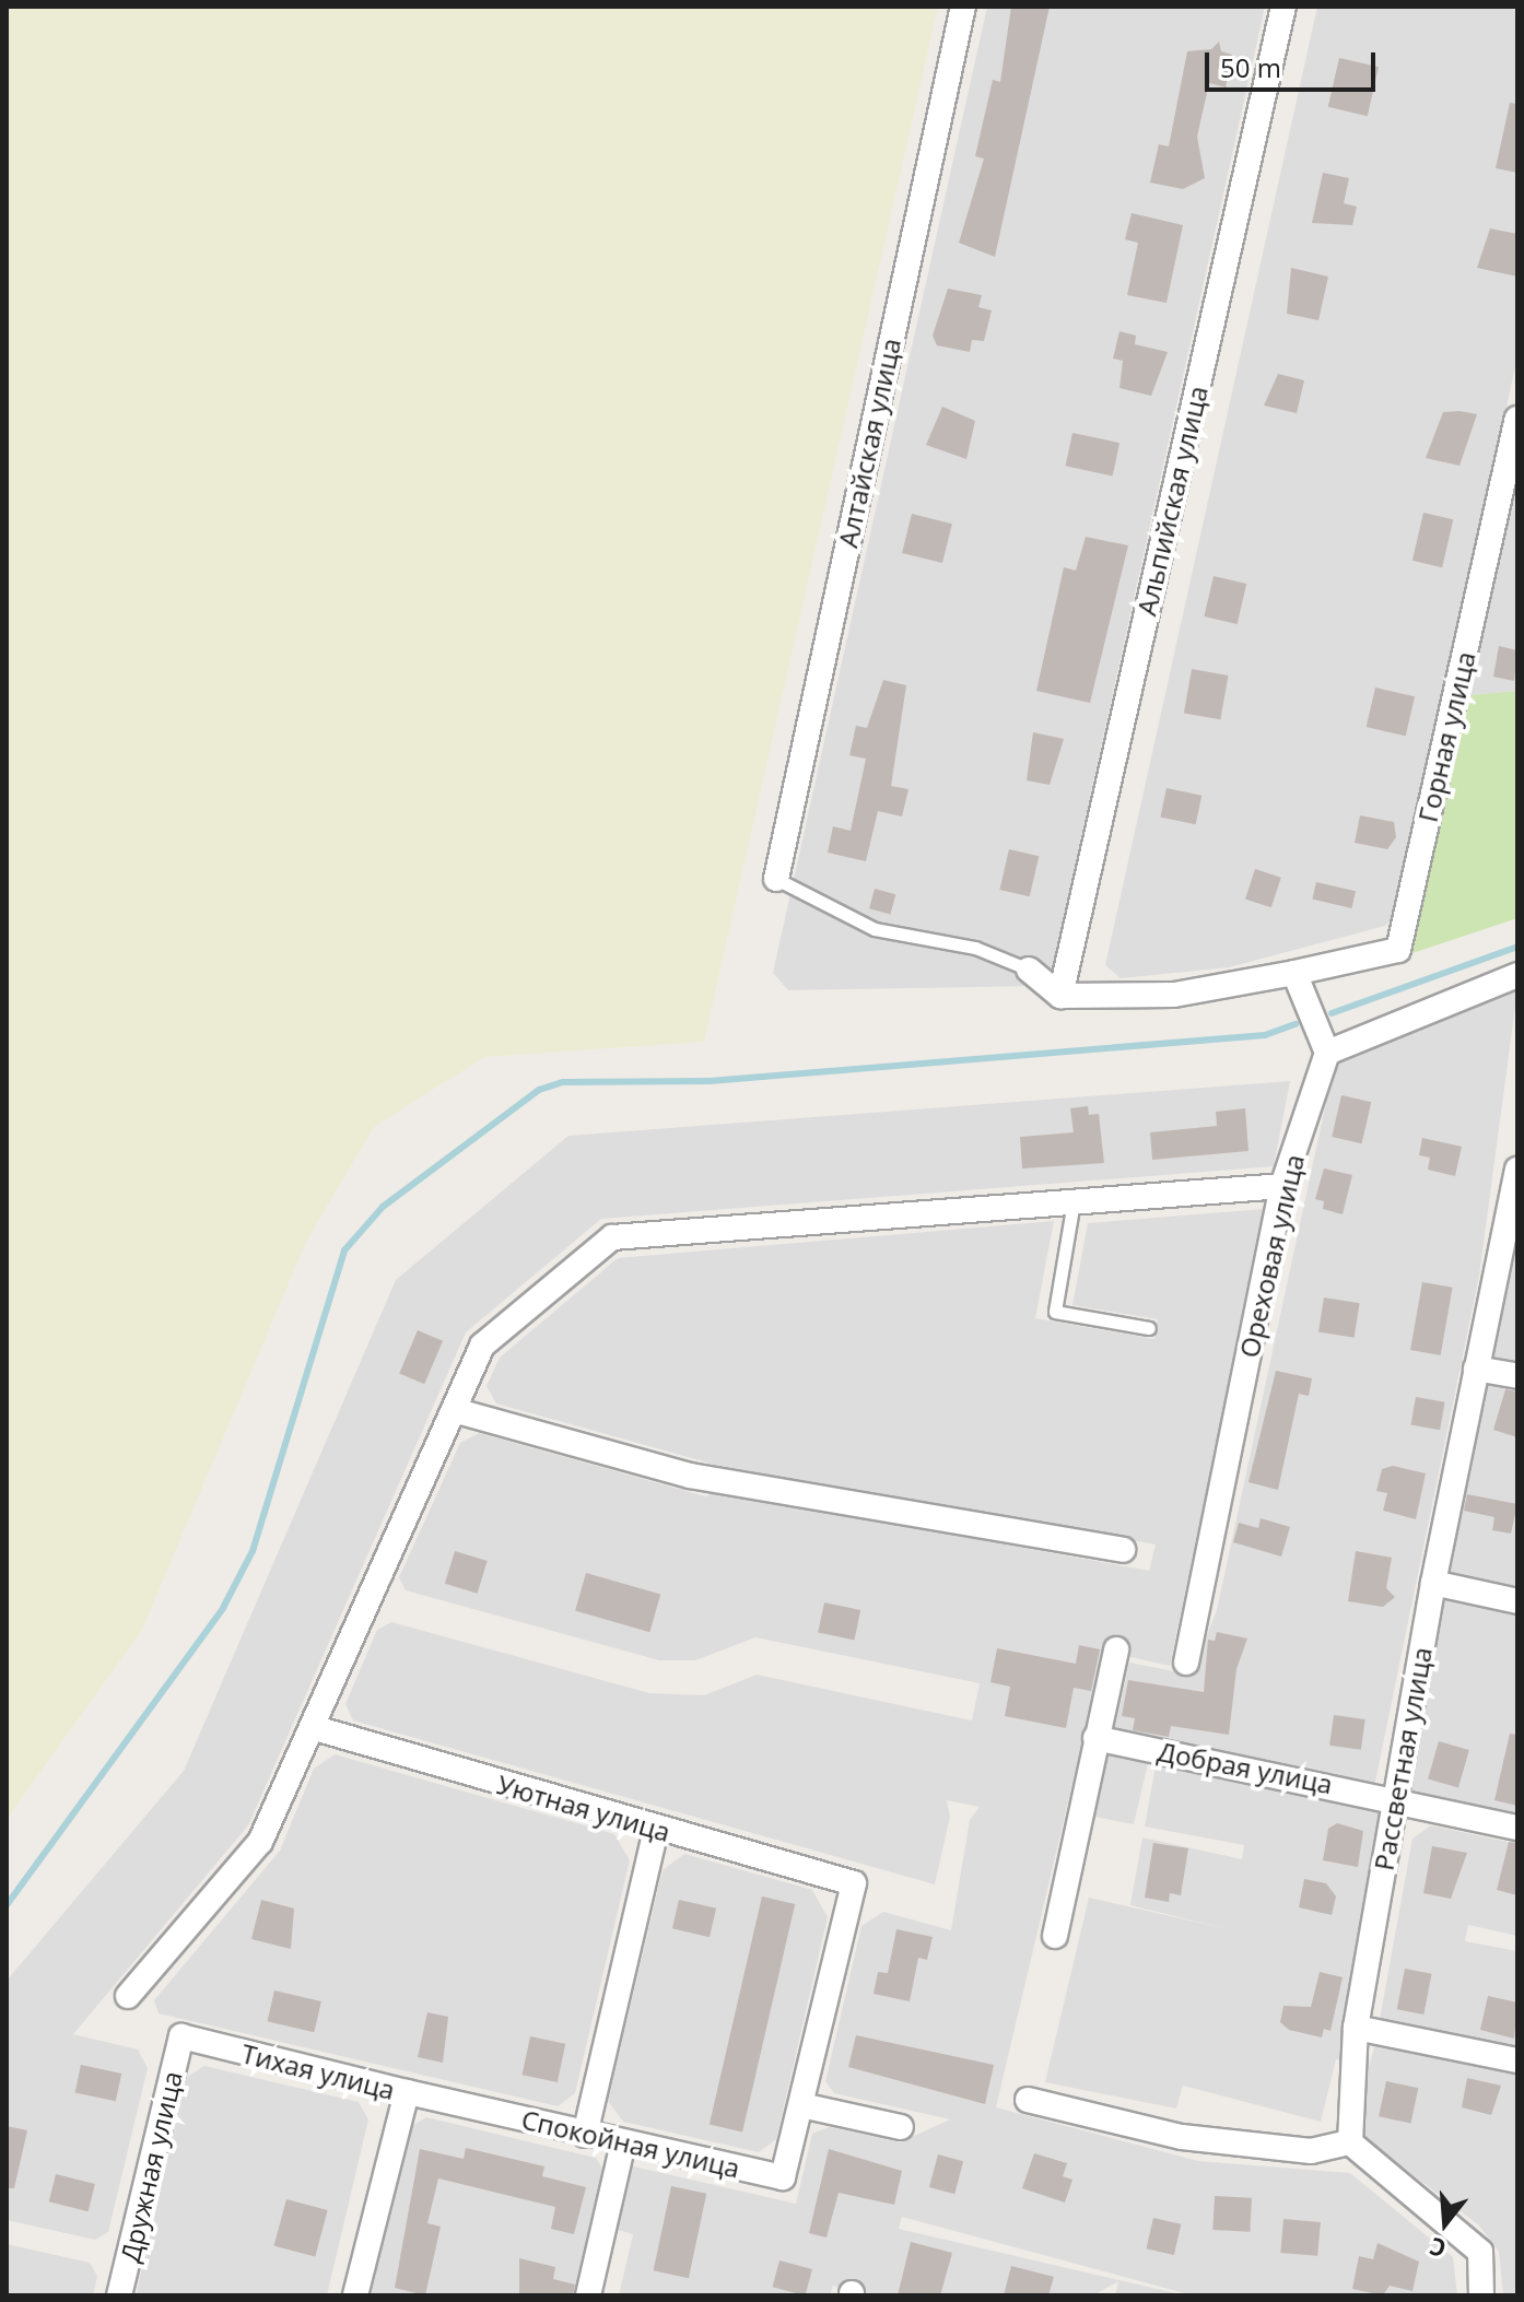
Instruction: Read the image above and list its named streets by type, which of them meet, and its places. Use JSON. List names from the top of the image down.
{
  "streets": {
    "street": [
      "Алтайская улица",
      "Альпийская улица",
      "Горная улица",
      "Ореховая улица",
      "Рассветная улица",
      "Добрая улица",
      "Уютная улица",
      "Тихая улица",
      "Спокойная улица",
      "Дружная улица"
    ]
  },
  "crossings": [
    ["Рассветная улица", "Добрая улица"],
    ["Уютная улица", "Спокойная улица"],
    ["Тихая улица", "Спокойная улица"],
    ["Тихая улица", "Дружная улица"]
  ],
  "scale_bar": "50 m",
  "north": "bottom"
}
